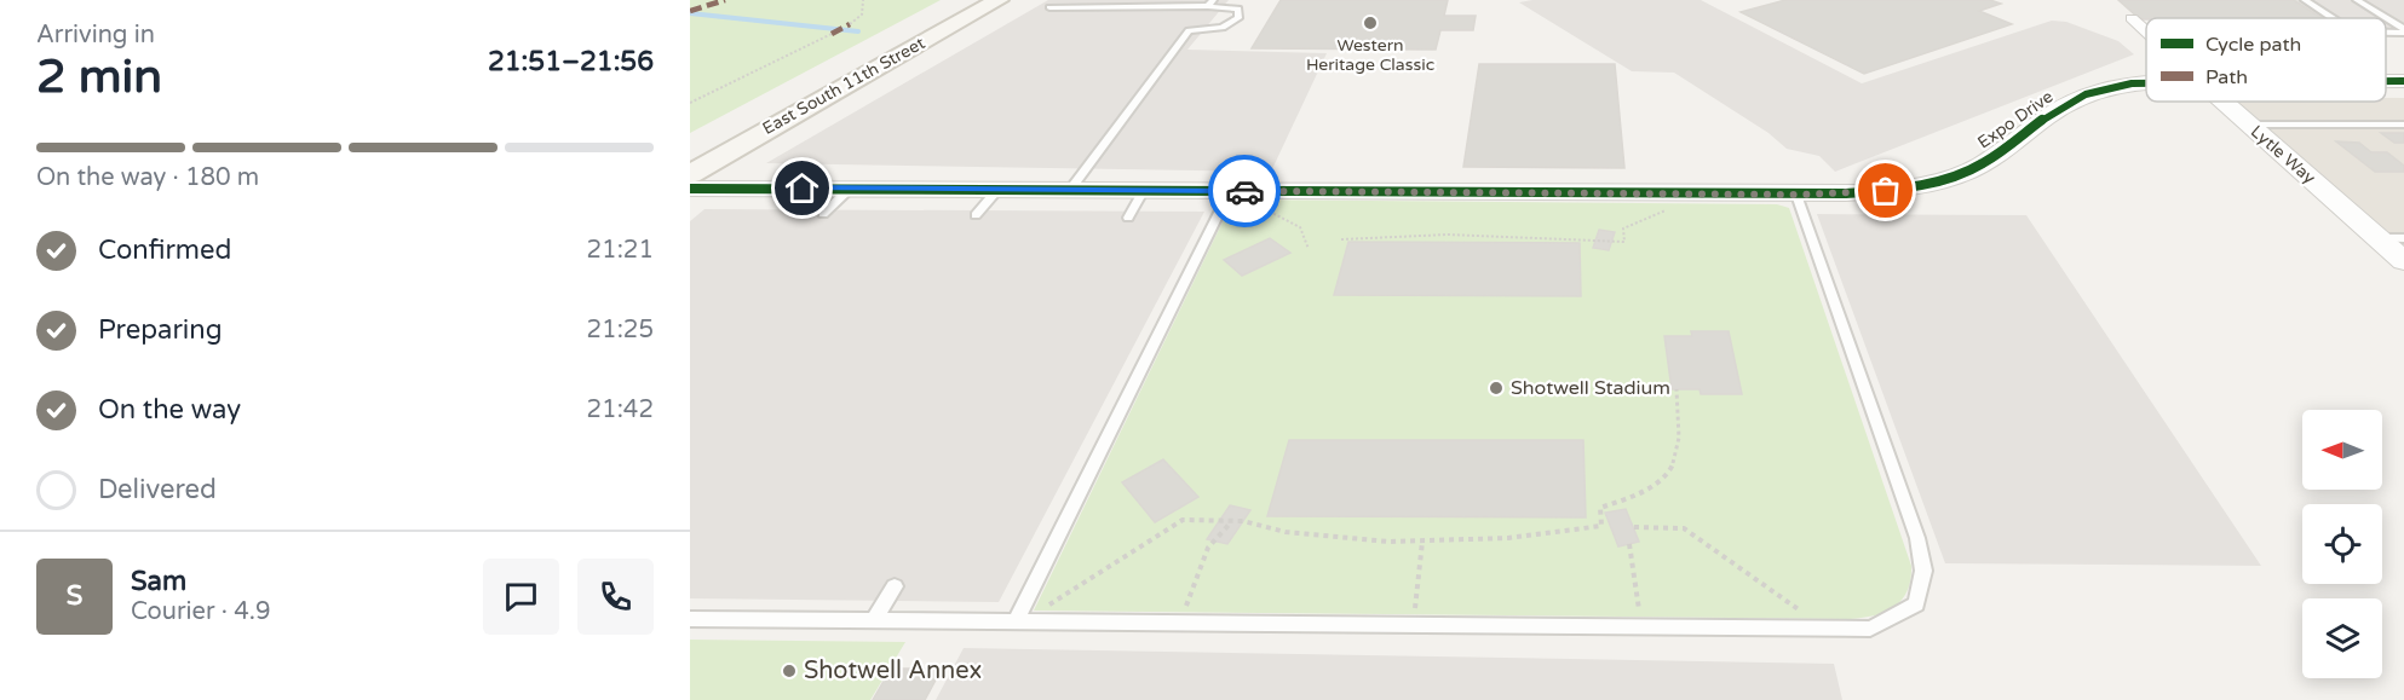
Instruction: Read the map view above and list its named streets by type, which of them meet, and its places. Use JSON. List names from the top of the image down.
{
  "streets": {
    "main road": ["East South 11th Street"],
    "street": ["Expo Drive", "Lytle Way"]
  },
  "places": ["Western Heritage Classic", "Shotwell Stadium", "Shotwell Annex"],
  "legend": ["Cycle path", "Path"],
  "north": "left",
  "page": {
    "heading": ["2 min", "Arriving in", "21:51–21:56"],
    "panel": ["Sam", "Courier · 4.9"],
    "bar": "On the way · 180 m",
    "list": [
      ["Confirmed", "21:21"],
      ["Preparing", "21:25"],
      ["On the way", "21:42"],
      "Delivered"
    ],
    "round": "S"
  }
}
